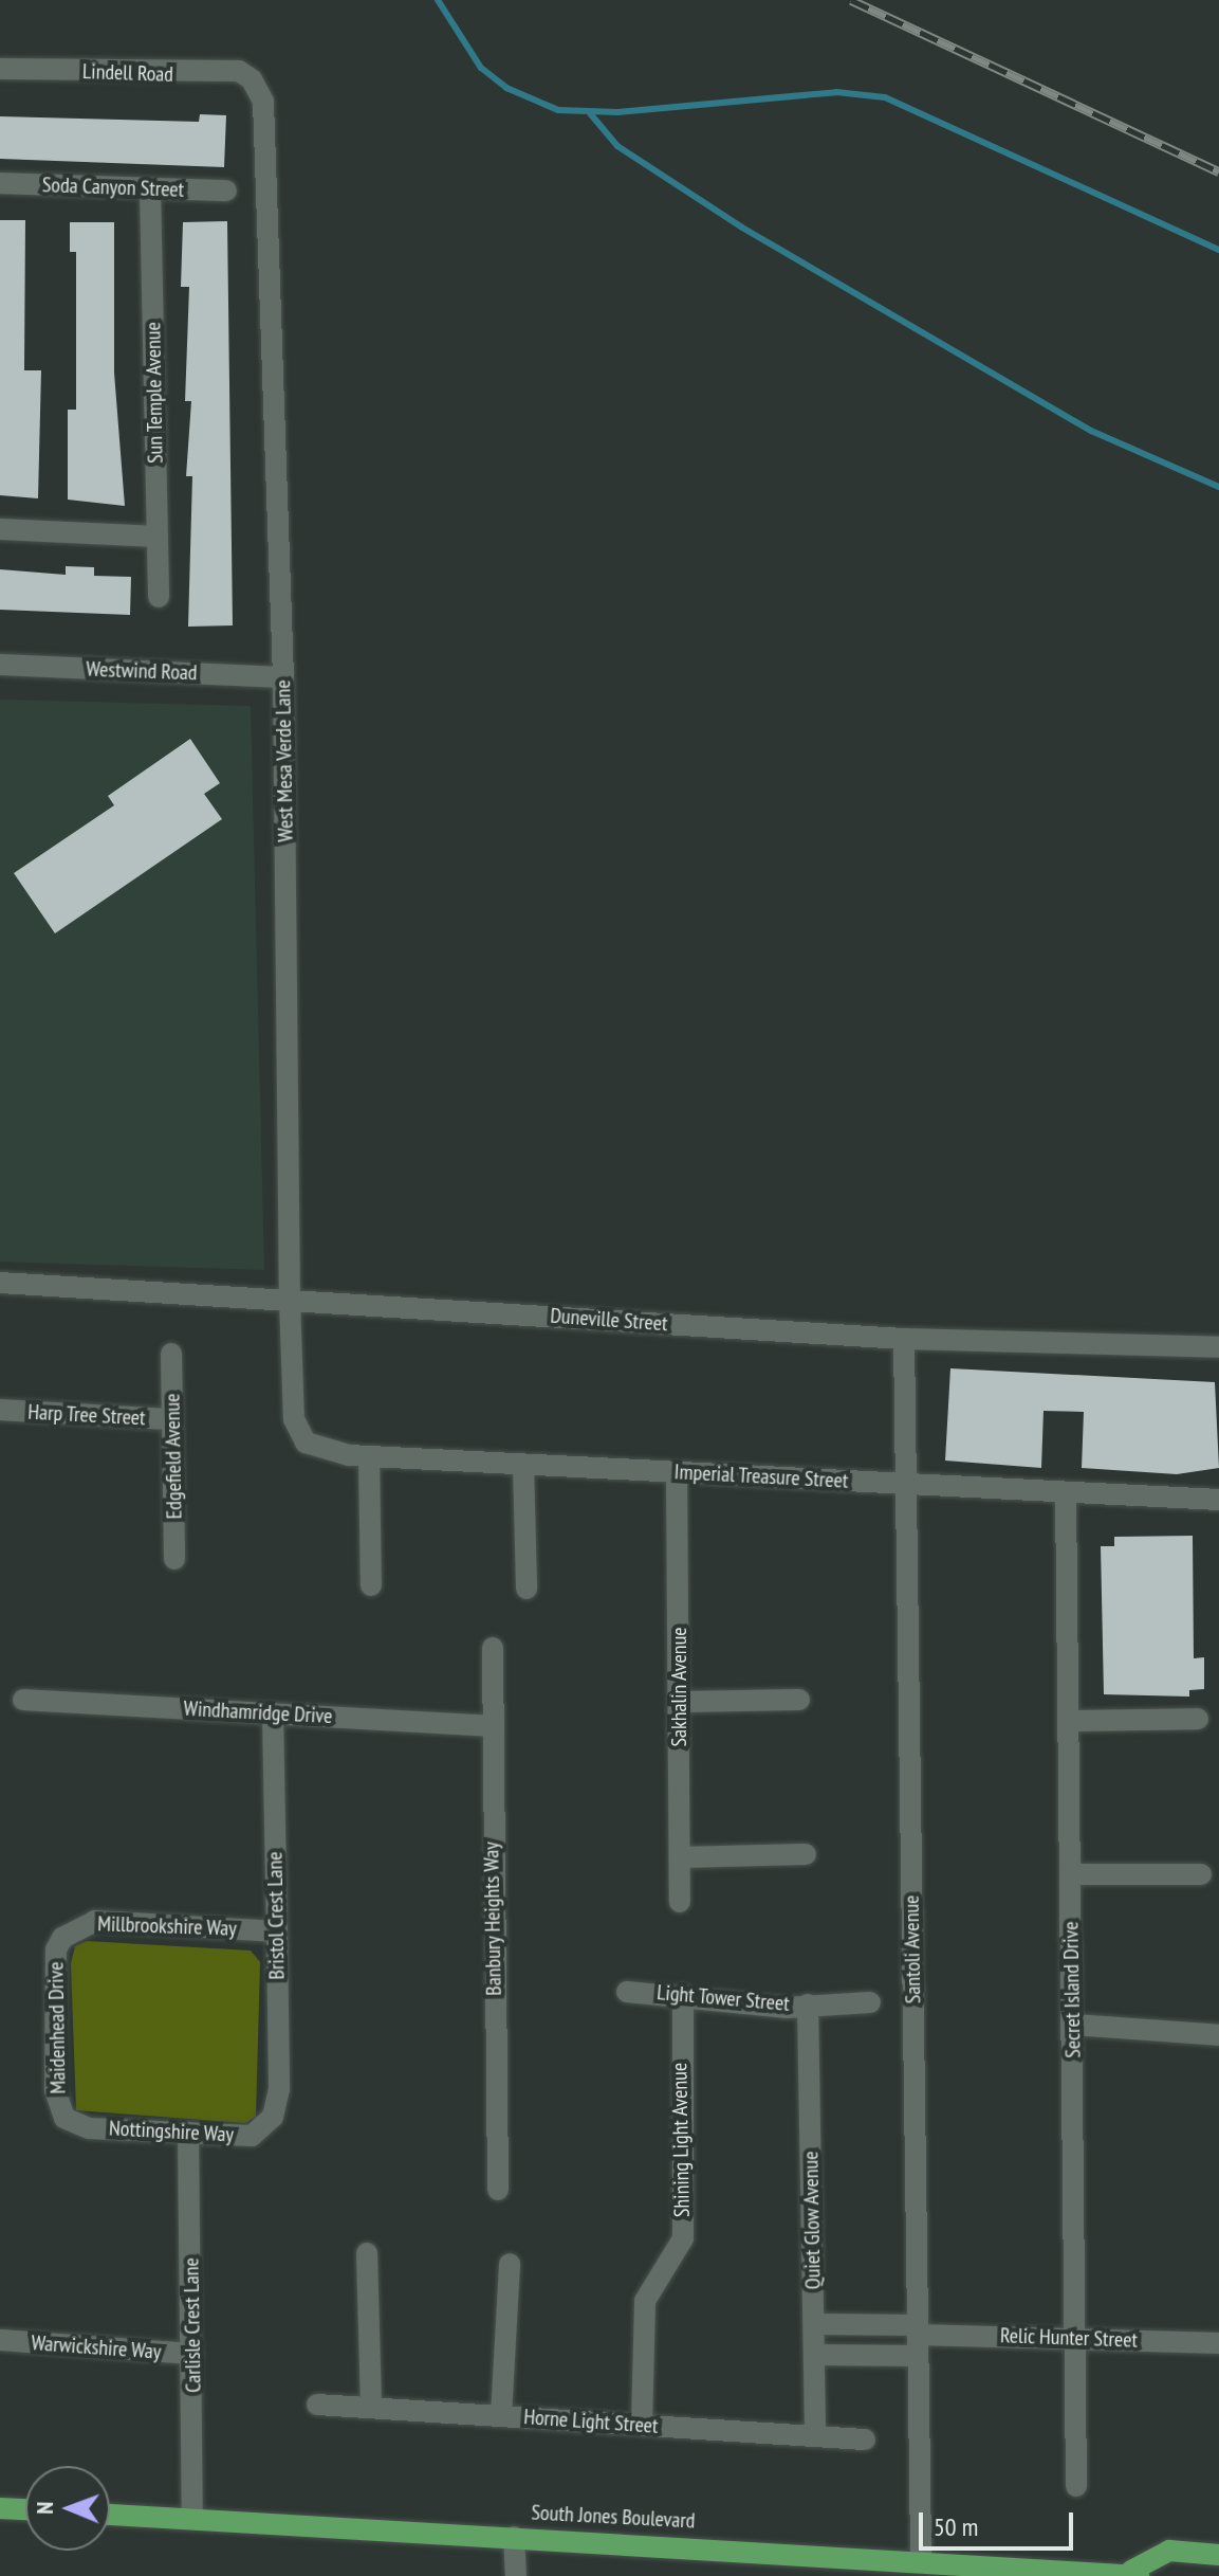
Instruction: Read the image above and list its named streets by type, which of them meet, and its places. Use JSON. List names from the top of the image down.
{
  "streets": {
    "main road": ["South Jones Boulevard"],
    "street": [
      "Lindell Road",
      "Soda Canyon Street",
      "Sun Temple Avenue",
      "Westwind Road",
      "West Mesa Verde Lane",
      "Duneville Street",
      "Harp Tree Street",
      "Edgefield Avenue",
      "Imperial Treasure Street",
      "Sakhalin Avenue",
      "Windhamridge Drive",
      "Bristol Crest Lane",
      "Banbury Heights Way",
      "Millbrookshire Way",
      "Santoli Avenue",
      "Secret Island Drive",
      "Light Tower Street",
      "Maidenhead Drive",
      "Nottingshire Way",
      "Shining Light Avenue",
      "Quiet Glow Avenue",
      "Carlisle Crest Lane",
      "Relic Hunter Street",
      "Warwickshire Way",
      "Horne Light Street"
    ]
  },
  "crossings": [
    ["Lindell Road", "West Mesa Verde Lane"],
    ["Soda Canyon Street", "Sun Temple Avenue"],
    ["Westwind Road", "West Mesa Verde Lane"],
    ["West Mesa Verde Lane", "Duneville Street"],
    ["West Mesa Verde Lane", "Imperial Treasure Street"],
    ["Duneville Street", "Santoli Avenue"],
    ["Harp Tree Street", "Edgefield Avenue"],
    ["Imperial Treasure Street", "Sakhalin Avenue"],
    ["Imperial Treasure Street", "Santoli Avenue"],
    ["Imperial Treasure Street", "Secret Island Drive"],
    ["Windhamridge Drive", "Bristol Crest Lane"],
    ["Windhamridge Drive", "Banbury Heights Way"],
    ["Bristol Crest Lane", "Millbrookshire Way"],
    ["Bristol Crest Lane", "Maidenhead Drive"],
    ["Bristol Crest Lane", "Nottingshire Way"],
    ["Bristol Crest Lane", "Carlisle Crest Lane"],
    ["Millbrookshire Way", "Maidenhead Drive"],
    ["Millbrookshire Way", "Nottingshire Way"],
    ["Millbrookshire Way", "Carlisle Crest Lane"],
    ["Santoli Avenue", "Relic Hunter Street"],
    ["Santoli Avenue", "South Jones Boulevard"],
    ["Secret Island Drive", "Relic Hunter Street"],
    ["Light Tower Street", "Shining Light Avenue"],
    ["Light Tower Street", "Quiet Glow Avenue"],
    ["Maidenhead Drive", "Nottingshire Way"],
    ["Maidenhead Drive", "Carlisle Crest Lane"],
    ["Nottingshire Way", "Carlisle Crest Lane"],
    ["Shining Light Avenue", "Horne Light Street"],
    ["Quiet Glow Avenue", "Relic Hunter Street"],
    ["Quiet Glow Avenue", "Horne Light Street"],
    ["Carlisle Crest Lane", "Warwickshire Way"],
    ["Carlisle Crest Lane", "South Jones Boulevard"]
  ],
  "scale_bar": "50 m",
  "north": "left"
}
